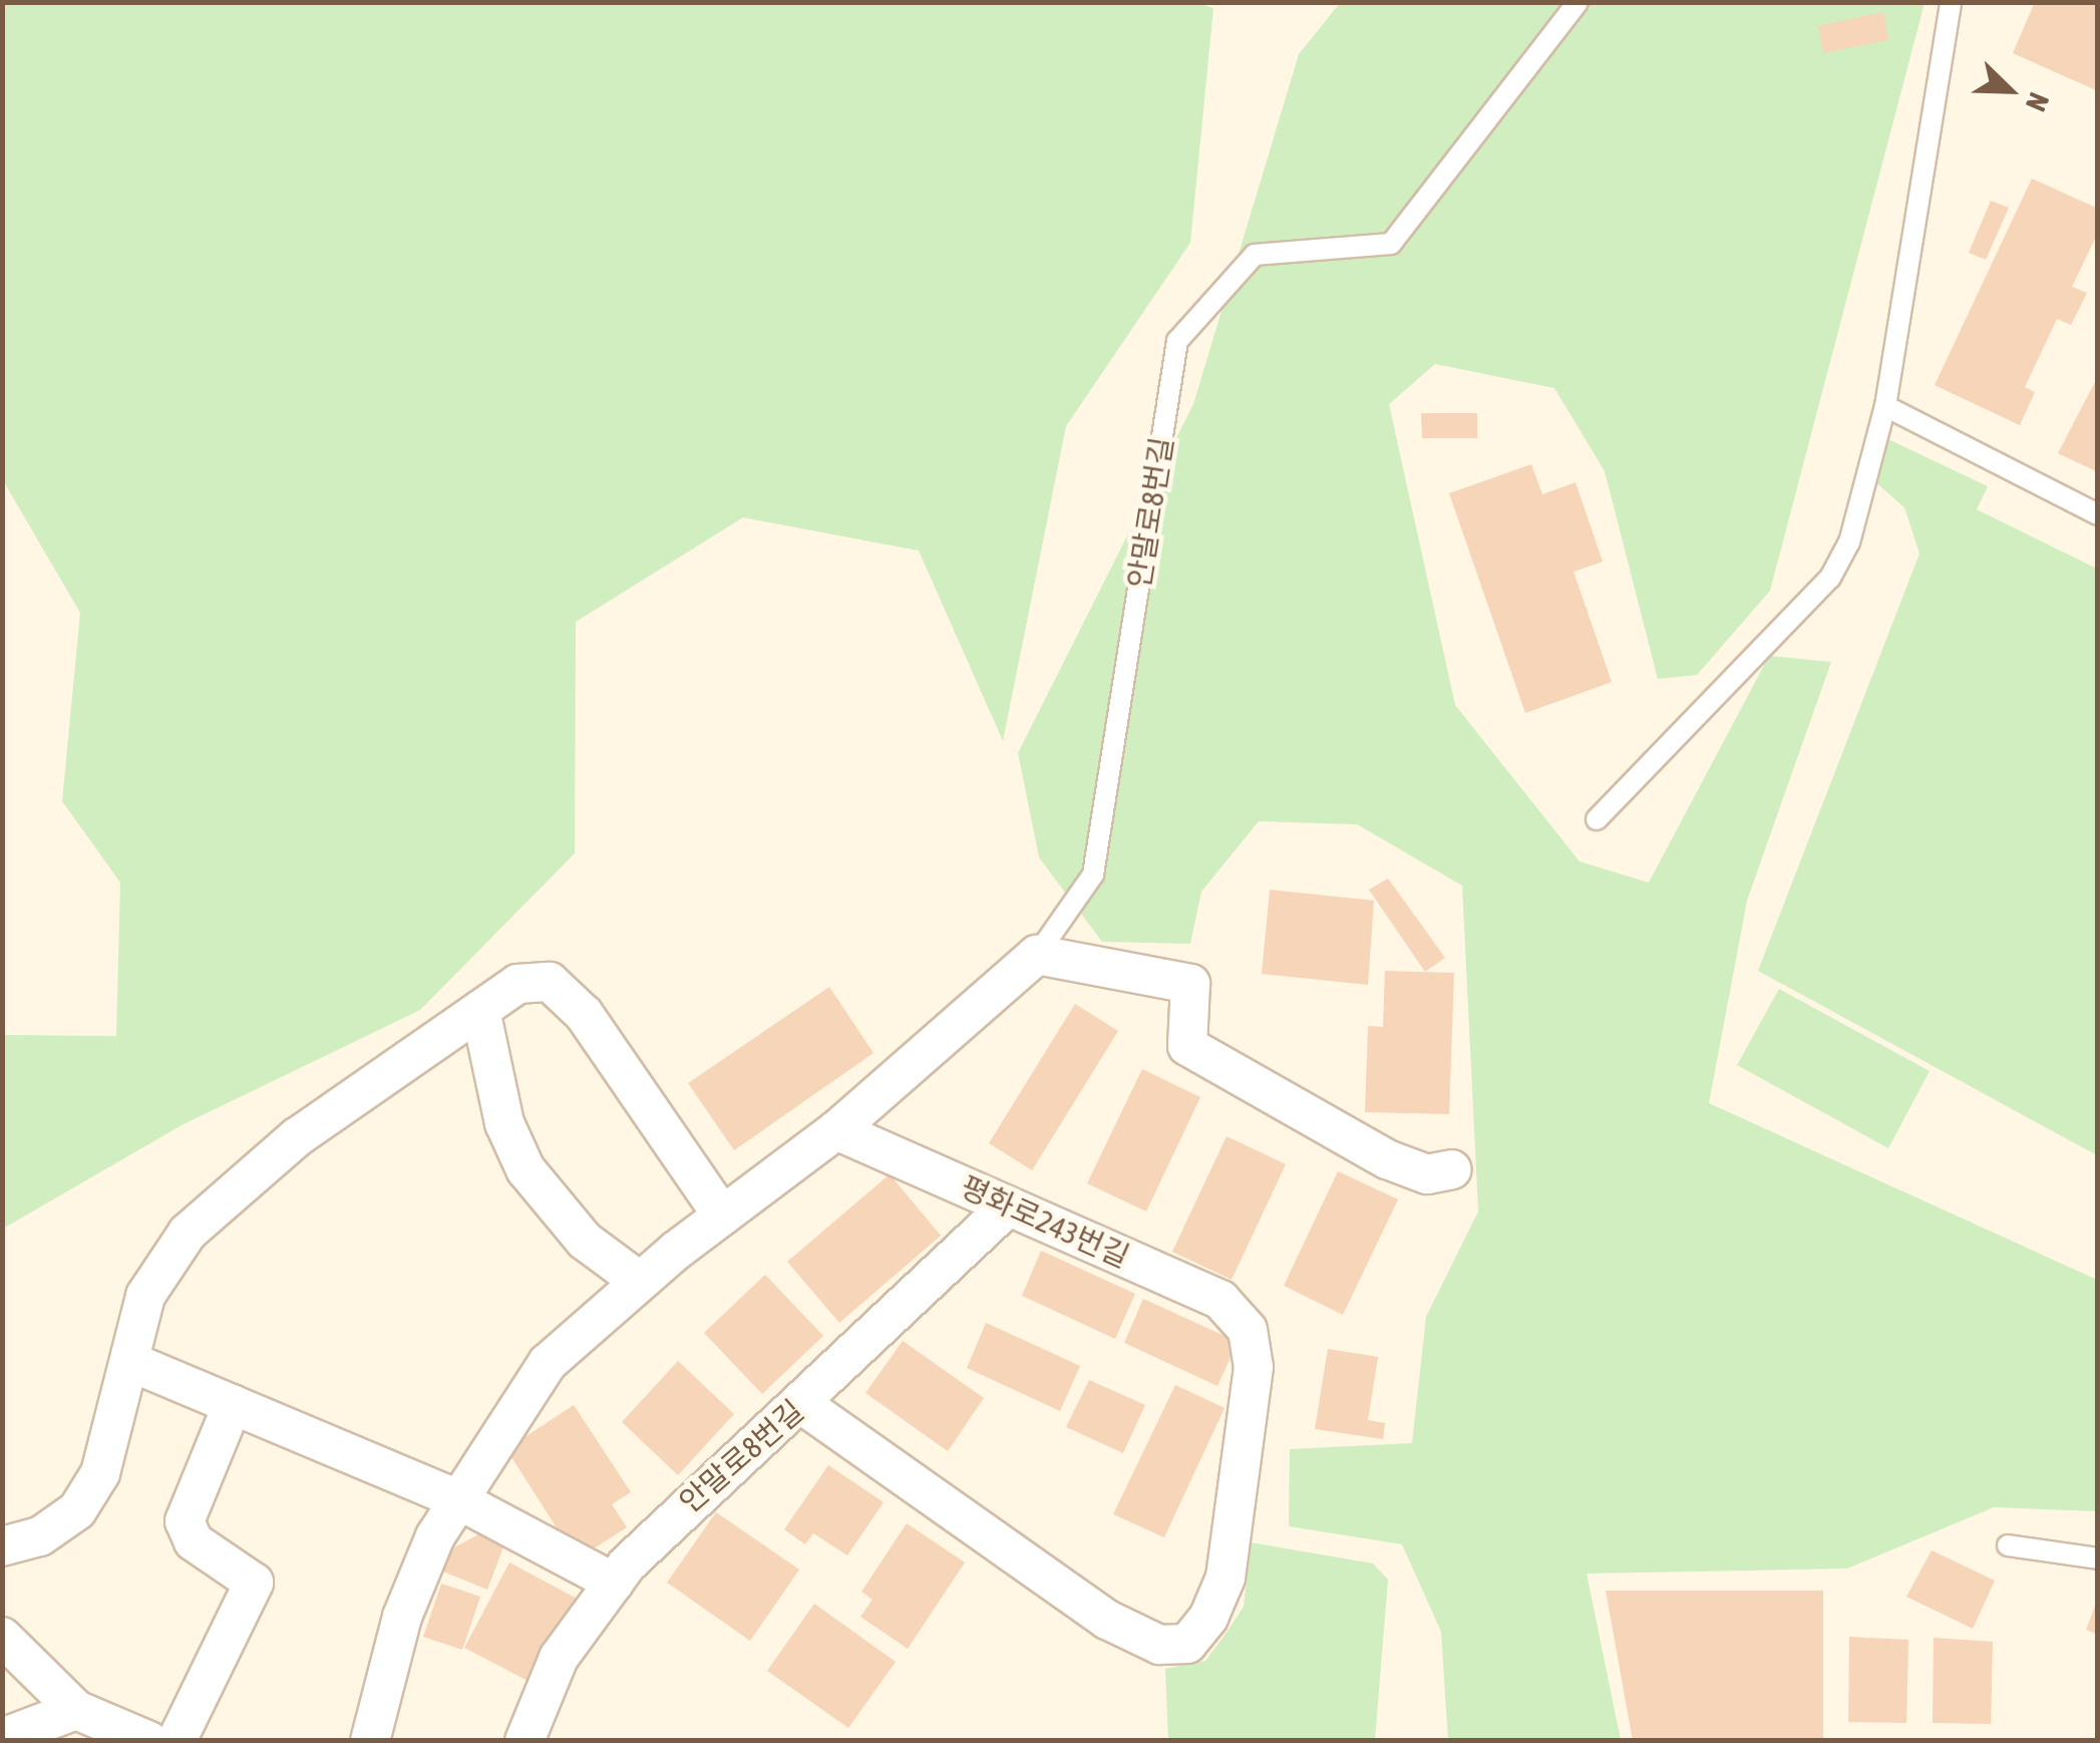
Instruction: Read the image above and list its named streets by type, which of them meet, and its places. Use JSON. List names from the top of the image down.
{
  "streets": {
    "street": ["안말로8번길", "평화로243번길"]
  },
  "crossings": [
    ["안말로8번길", "평화로243번길"]
  ],
  "north": "bottom right"
}
